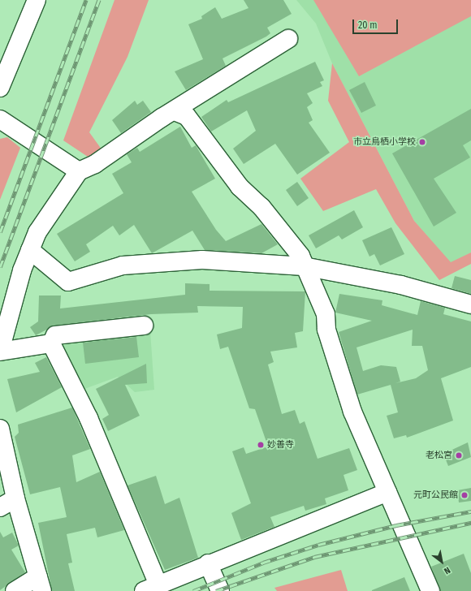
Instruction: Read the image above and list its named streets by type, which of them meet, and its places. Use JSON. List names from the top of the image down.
{
  "places": [
    "市立鳥栖小学校",
    "妙善寺",
    "老松宮",
    "元町公民館"
  ],
  "scale_bar": "20 m",
  "north": "bottom right"
}
